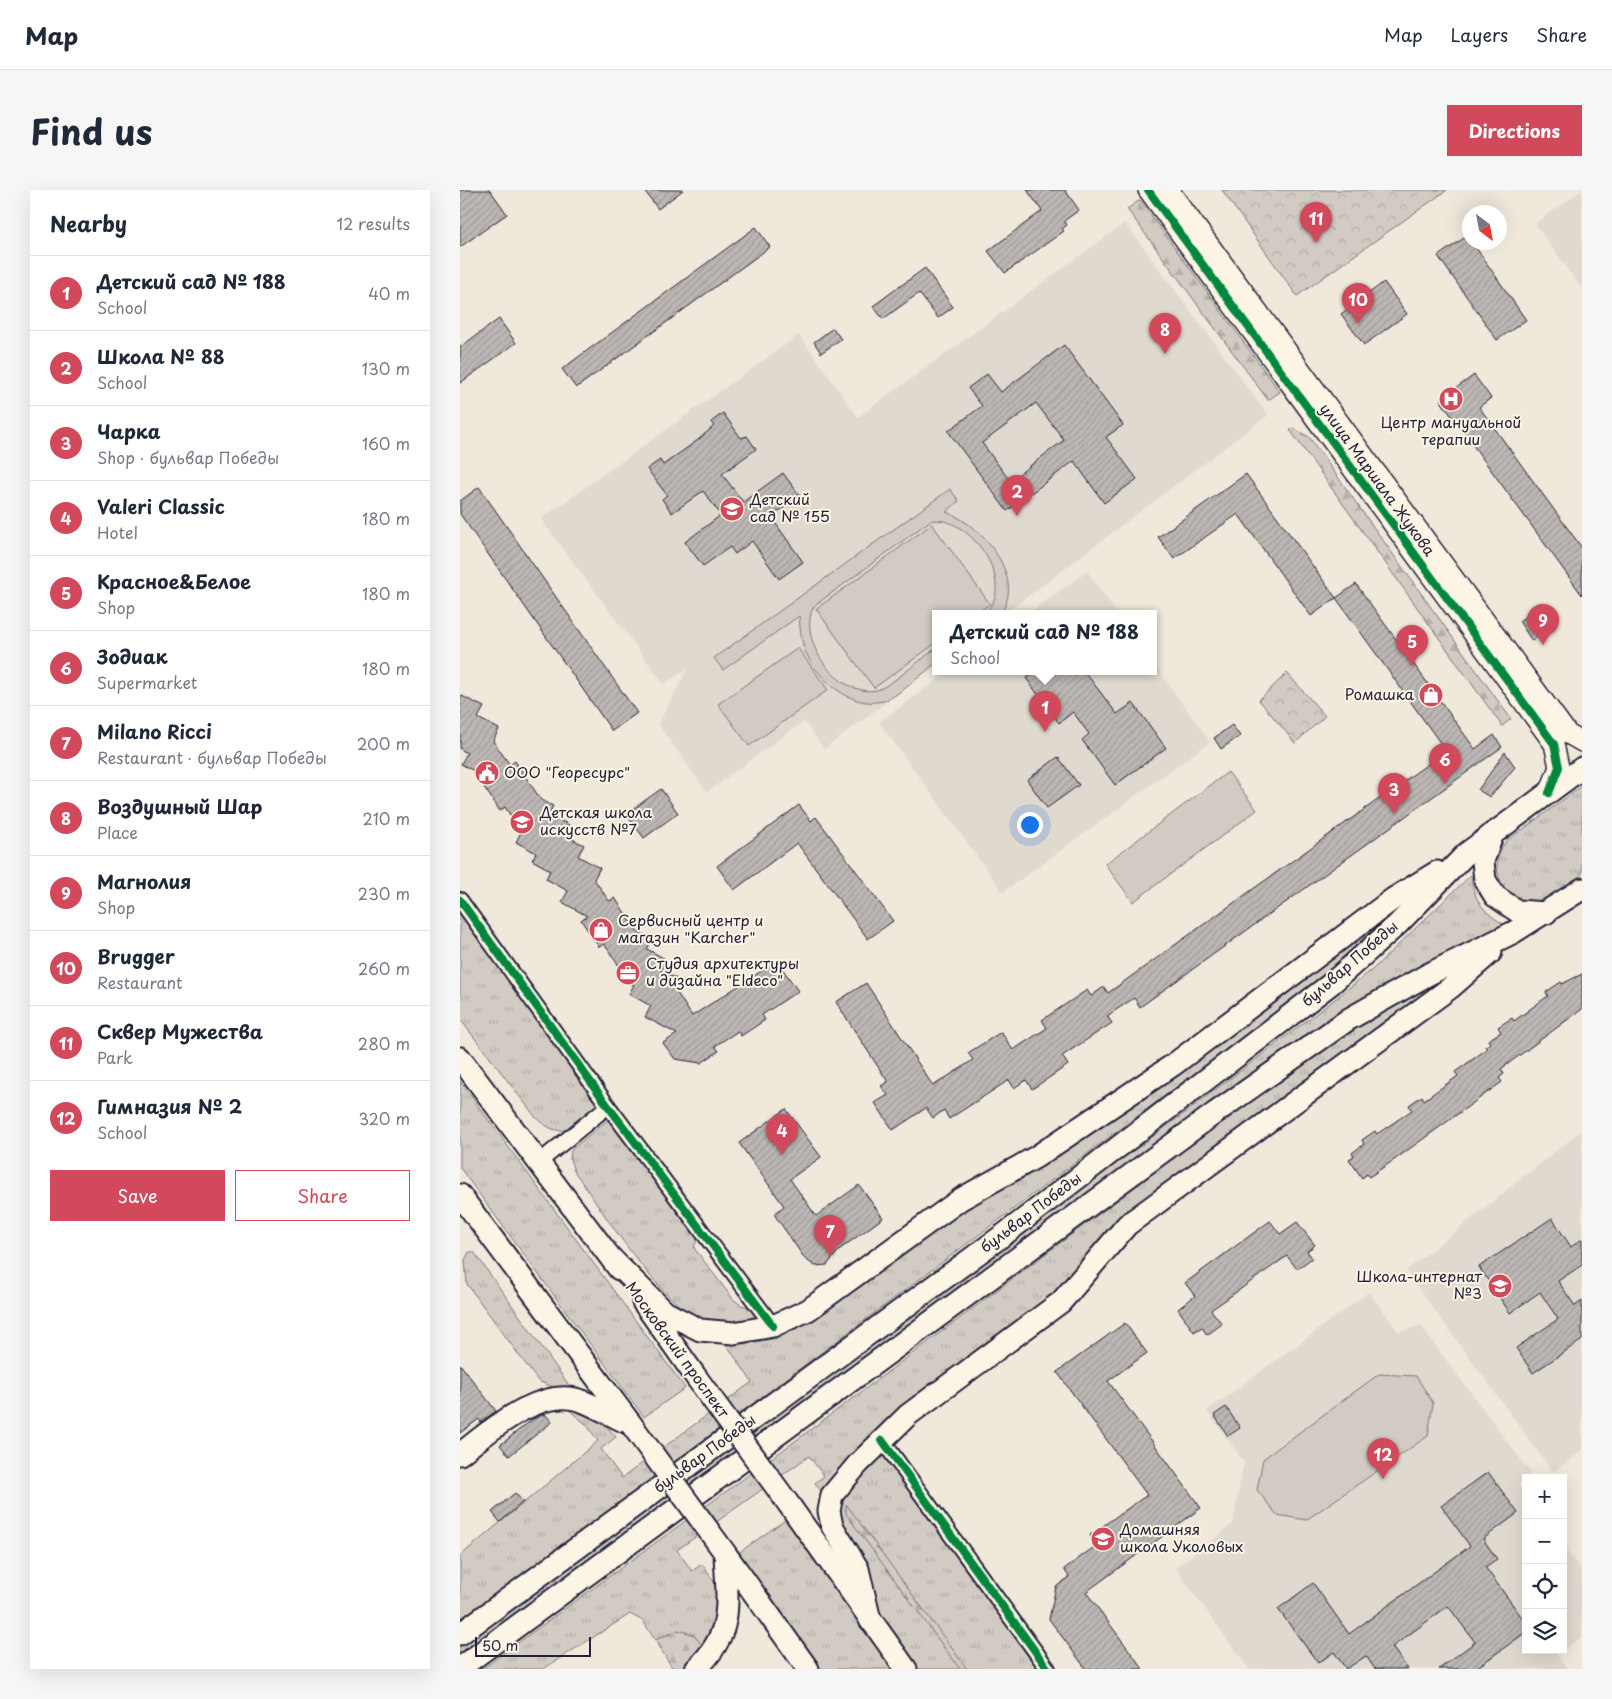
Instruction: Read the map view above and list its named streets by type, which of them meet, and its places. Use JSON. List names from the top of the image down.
{
  "streets": {
    "main road": ["бульвар Победы", "Московский проспект"],
    "street": ["улица Маршала Жукова"]
  },
  "crossings": [
    ["улица Маршала Жукова", "бульвар Победы"]
  ],
  "places": {
    "hospital": ["Центр мануальной терапии"],
    "school or university": [
      "Детский сад № 155",
      "Детская школа искусств №7",
      "Школа-интернат №3",
      "Домашняя школа Уколовых"
    ],
    "shop": ["Ромашка", "Сервисный центр и магазин \"Karcher\""],
    "public building": ["ООО \"Георесурс\""],
    "office": ["Студия архитектуры и дизайна \"Eldeco\""]
  },
  "scale_bar": "50 m",
  "north": "bottom right",
  "page": {
    "header": "Map",
    "nav": ["Map", "Layers", "Share"],
    "title": "Find us",
    "buttons": [
      "Directions",
      ["Save", "Share"]
    ],
    "heading": ["Nearby", "12 results"],
    "pins": [
      "11",
      "10",
      "8",
      "2",
      "9",
      "5",
      "1",
      "6",
      "3",
      "4",
      "7",
      "12"
    ],
    "list": [
      {
        "mark": "1",
        "name": "Детский сад № 188",
        "note": "School",
        "value": "40 m"
      },
      {
        "mark": "2",
        "name": "Школа № 88",
        "note": "School",
        "value": "130 m"
      },
      {
        "mark": "3",
        "name": "Чарка",
        "note": "Shop · бульвар Победы",
        "value": "160 m"
      },
      {
        "mark": "4",
        "name": "Valeri Classic",
        "note": "Hotel",
        "value": "180 m"
      },
      {
        "mark": "5",
        "name": "Красное&Белое",
        "note": "Shop",
        "value": "180 m"
      },
      {
        "mark": "6",
        "name": "Зодиак",
        "note": "Supermarket",
        "value": "180 m"
      },
      {
        "mark": "7",
        "name": "Milano Ricci",
        "note": "Restaurant · бульвар Победы",
        "value": "200 m"
      },
      {
        "mark": "8",
        "name": "Воздушный Шар",
        "note": "Place",
        "value": "210 m"
      },
      {
        "mark": "9",
        "name": "Магнолия",
        "note": "Shop",
        "value": "230 m"
      },
      {
        "mark": "10",
        "name": "Brugger",
        "note": "Restaurant",
        "value": "260 m"
      },
      {
        "mark": "11",
        "name": "Сквер Мужества",
        "note": "Park",
        "value": "280 m"
      },
      {
        "mark": "12",
        "name": "Гимназия № 2",
        "note": "School",
        "value": "320 m"
      }
    ],
    "popup": ["Детский сад № 188", "School"],
    "map_buttons": ["+", "−"],
    "scale": "50 m"
  }
}
